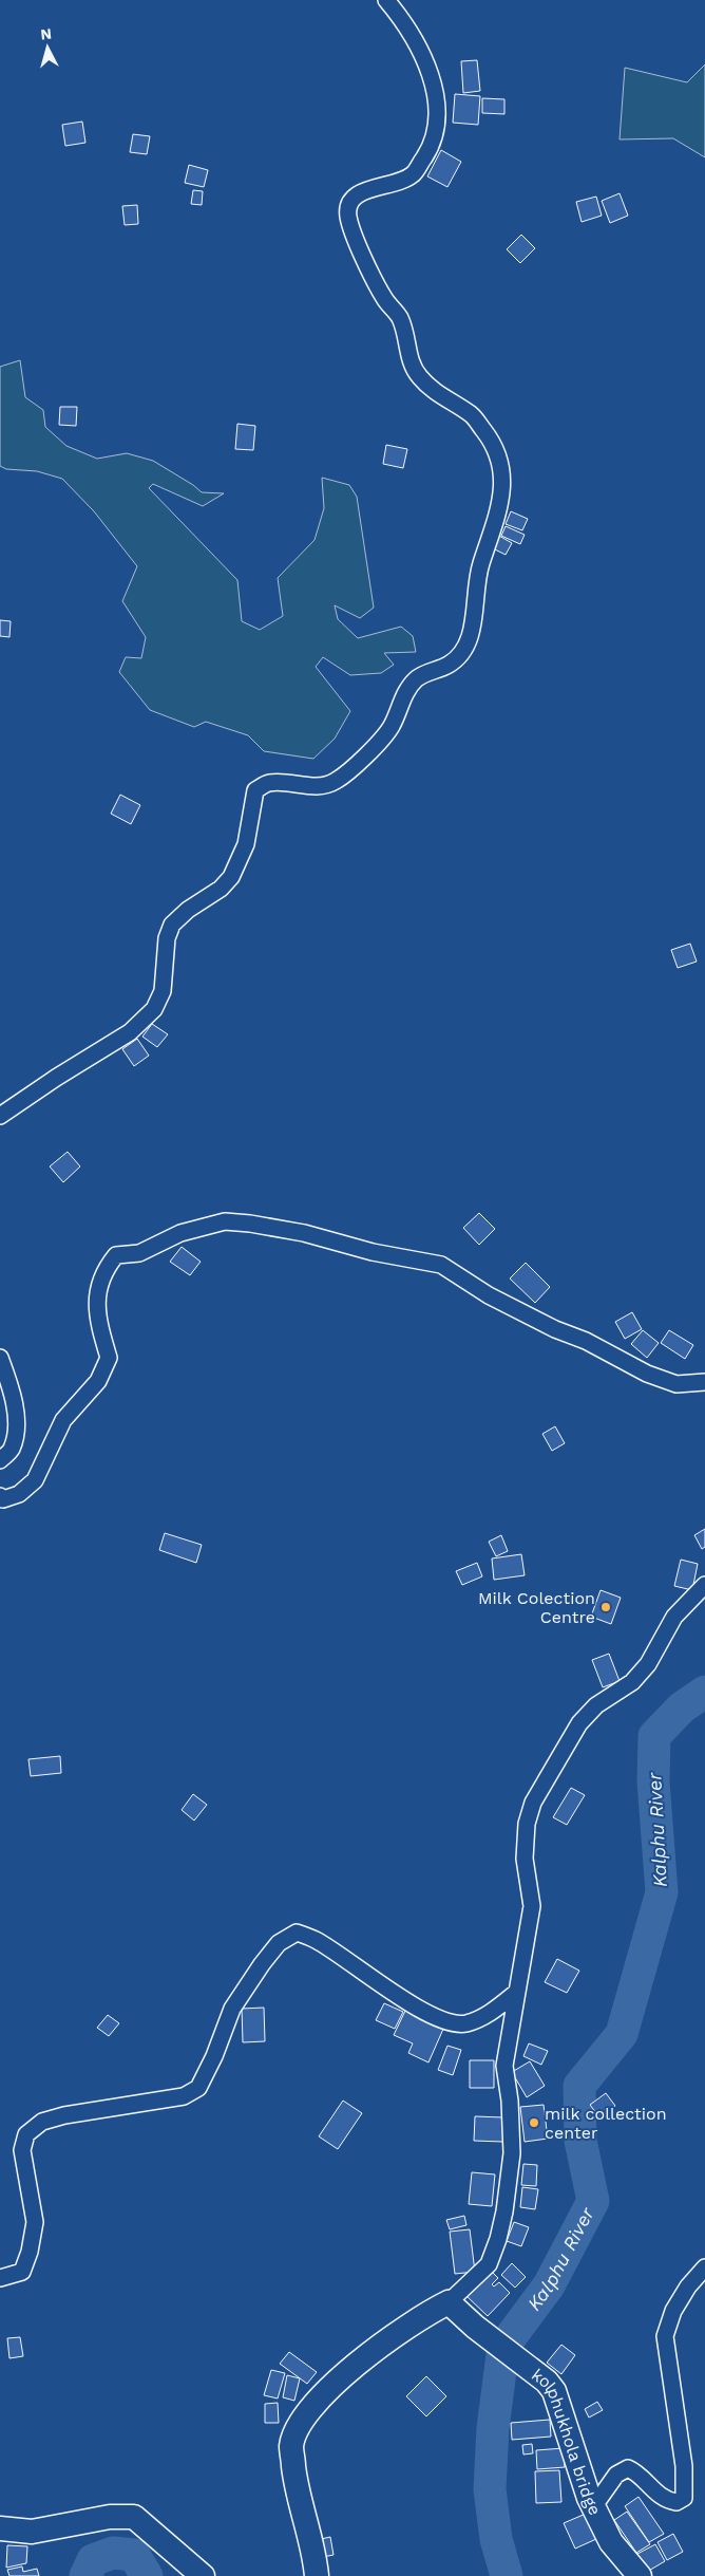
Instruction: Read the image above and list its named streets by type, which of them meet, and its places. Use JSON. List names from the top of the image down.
{
  "streets": {
    "street": ["kolphukhola bridge"]
  },
  "water": ["Kalphu River"],
  "places": ["Milk Colection Centre", "milk collection center"],
  "north": "top"
}
